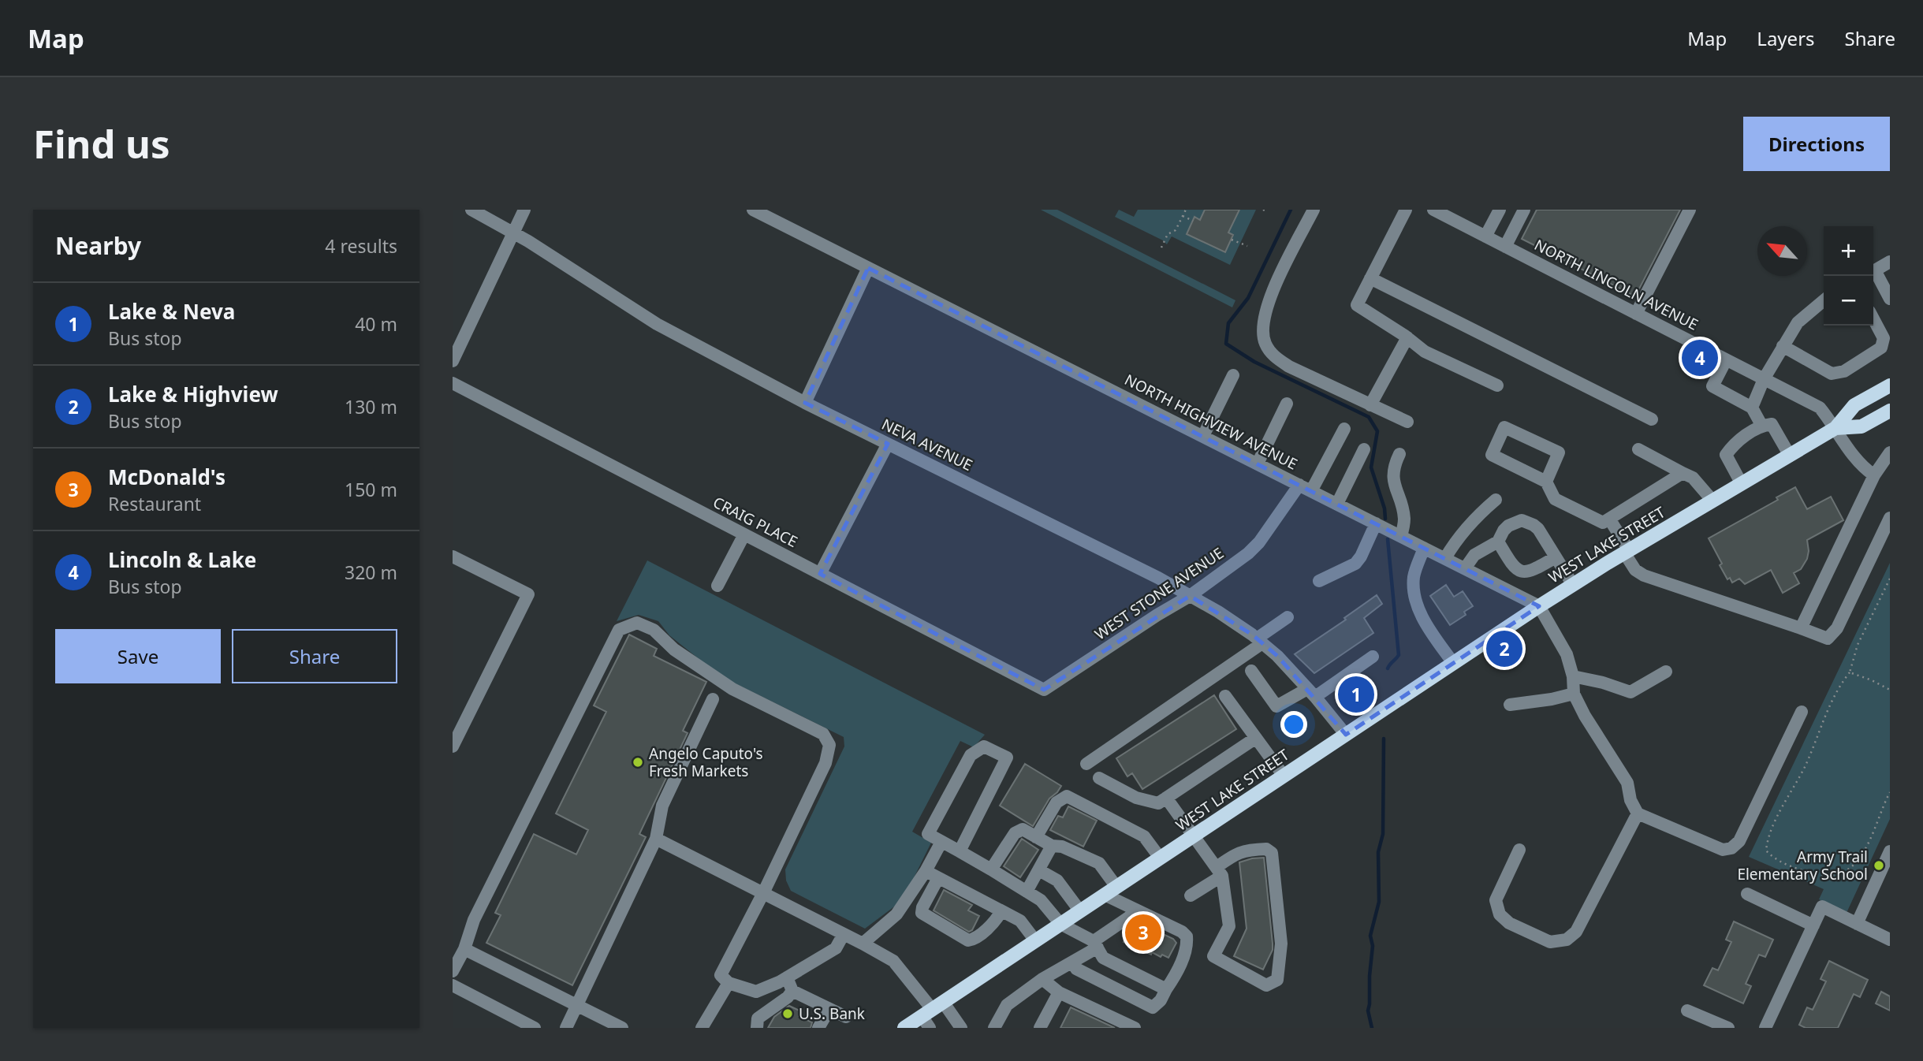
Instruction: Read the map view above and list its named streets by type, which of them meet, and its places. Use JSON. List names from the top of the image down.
{
  "streets": {
    "main road": ["WEST LAKE STREET"],
    "street": [
      "NORTH LINCOLN AVENUE",
      "NORTH HIGHVIEW AVENUE",
      "NEVA AVENUE",
      "CRAIG PLACE",
      "WEST STONE AVENUE"
    ]
  },
  "crossings": [
    ["NORTH LINCOLN AVENUE", "WEST LAKE STREET"],
    ["NORTH HIGHVIEW AVENUE", "WEST LAKE STREET"],
    ["NORTH HIGHVIEW AVENUE", "WEST STONE AVENUE"],
    ["NEVA AVENUE", "WEST LAKE STREET"],
    ["NEVA AVENUE", "WEST STONE AVENUE"],
    ["CRAIG PLACE", "WEST STONE AVENUE"]
  ],
  "places": ["Angelo Caputo's Fresh Markets", "Army Trail Elementary School", "U.S. Bank"],
  "north": "top left",
  "page": {
    "header": "Map",
    "nav": ["Map", "Layers", "Share"],
    "buttons": [
      "Directions",
      ["Save", "Share"]
    ],
    "title": "Find us",
    "heading": ["Nearby", "4 results"],
    "map_buttons": ["+", "−"],
    "list": [
      {
        "mark": "1",
        "name": "Lake & Neva",
        "note": "Bus stop",
        "value": "40 m"
      },
      {
        "mark": "2",
        "name": "Lake & Highview",
        "note": "Bus stop",
        "value": "130 m"
      },
      {
        "mark": "3",
        "name": "McDonald's",
        "note": "Restaurant",
        "value": "150 m"
      },
      {
        "mark": "4",
        "name": "Lincoln & Lake",
        "note": "Bus stop",
        "value": "320 m"
      }
    ],
    "pins": [
      "4",
      "2",
      "1",
      "3"
    ]
  }
}
